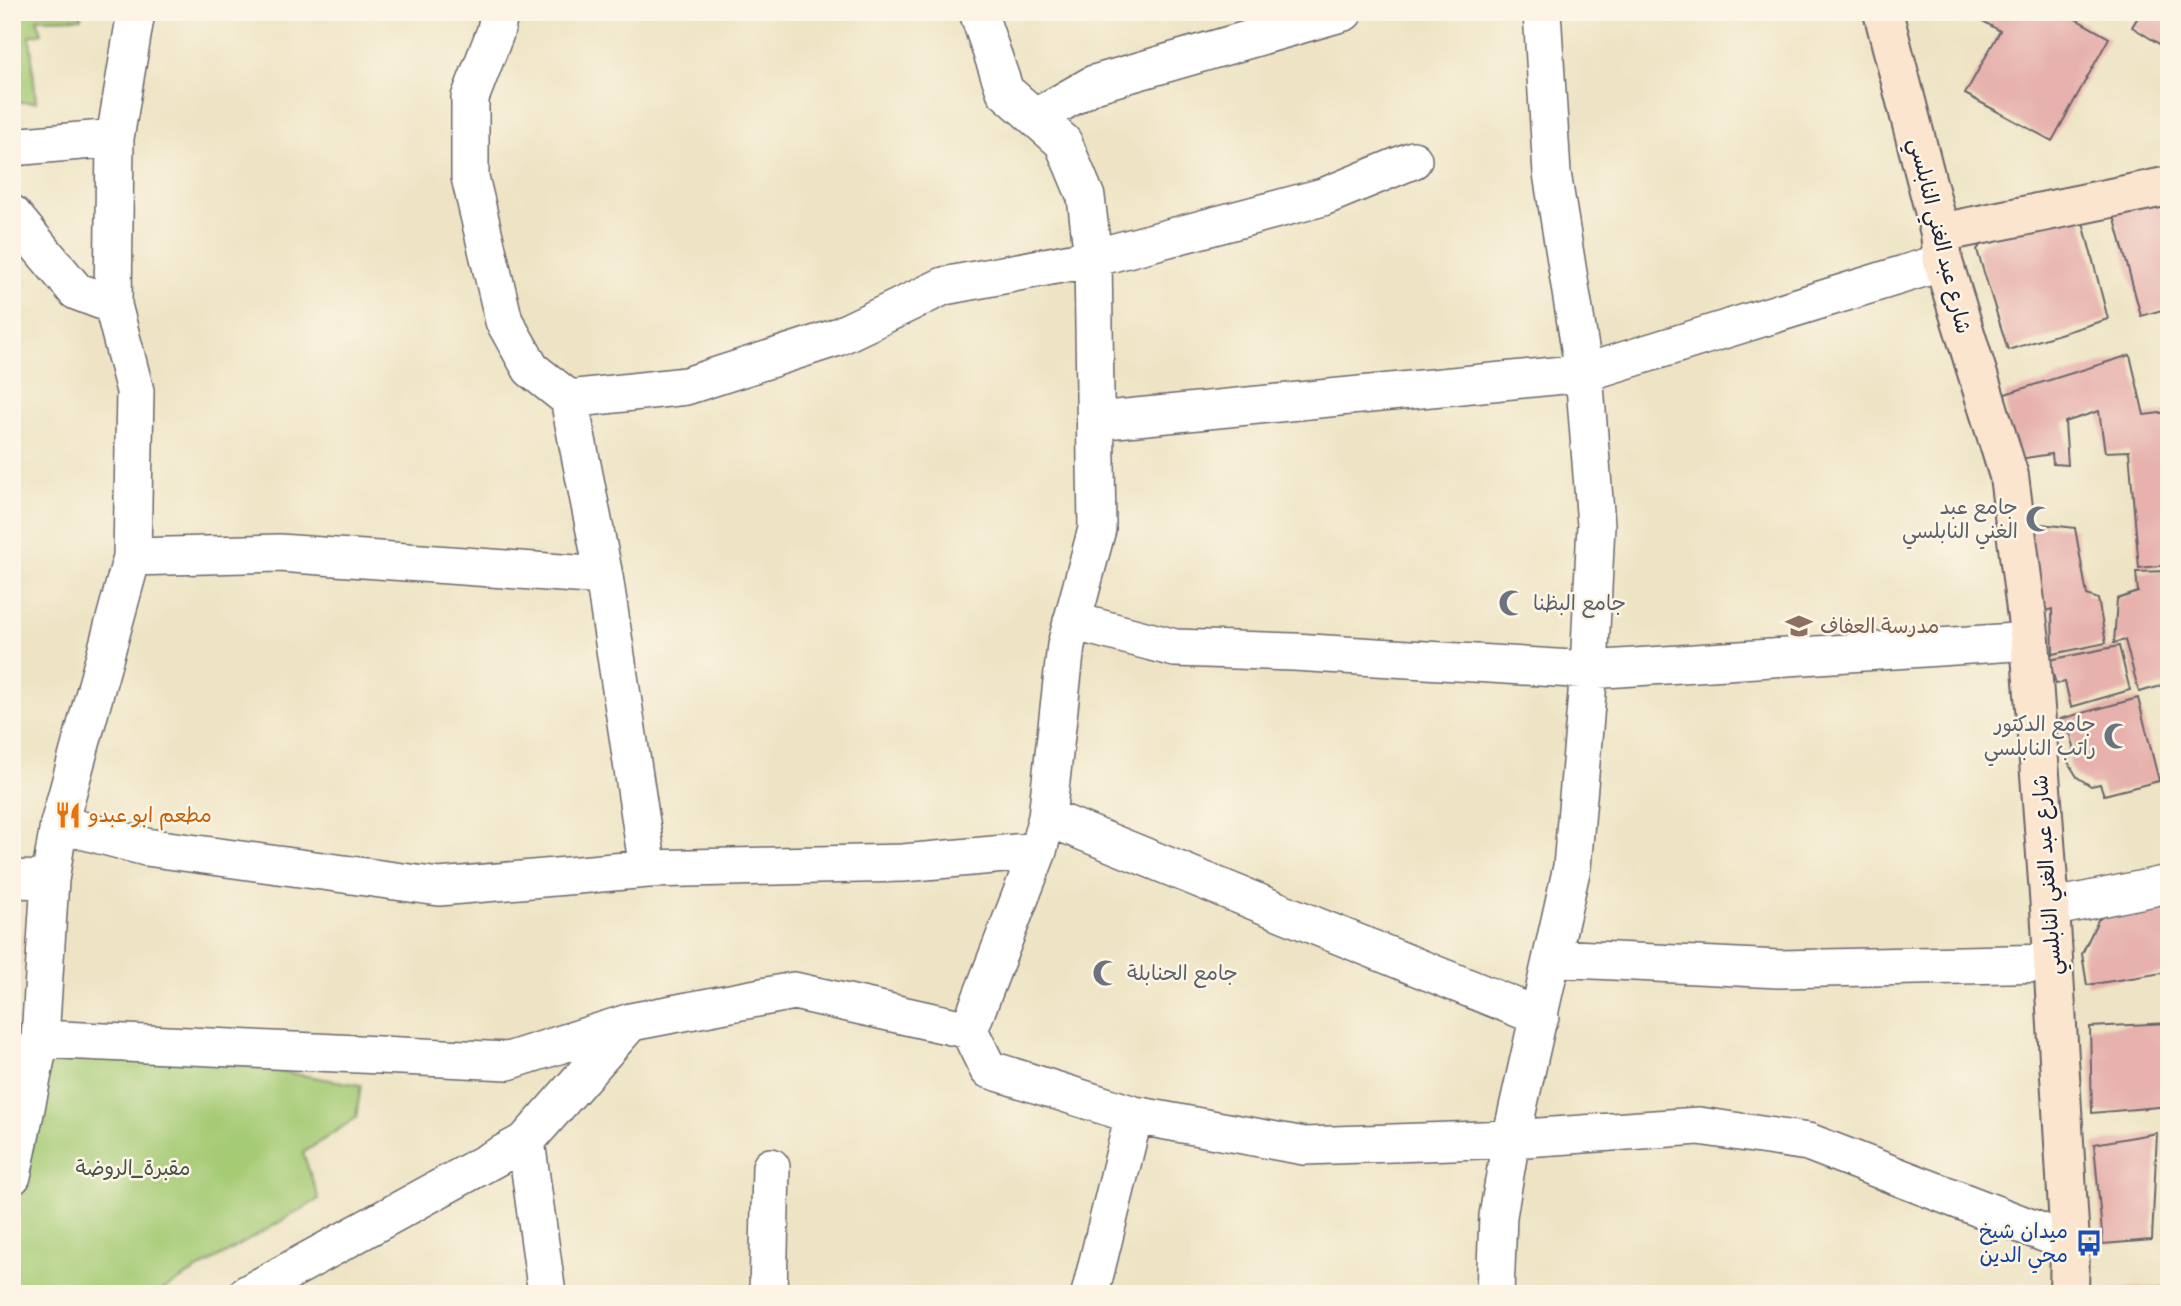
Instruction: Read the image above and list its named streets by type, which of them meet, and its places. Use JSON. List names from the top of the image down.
{
  "streets": {
    "main road": ["شارع عبد الغني النابلسي"]
  },
  "parks": ["مقبرة_الروضة"],
  "places": {
    "mosque": [
      "جامع عبد الغني النابلسي",
      "جامع البظنا",
      "جامع الدكتور راتب النابلسي",
      "جامع الحنابلة"
    ],
    "school or university": ["مدرسة العفاف"],
    "restaurant": ["مطعم ابو عبدو"],
    "bus stop": ["ميدان شيخ محي الدين"]
  }
}
